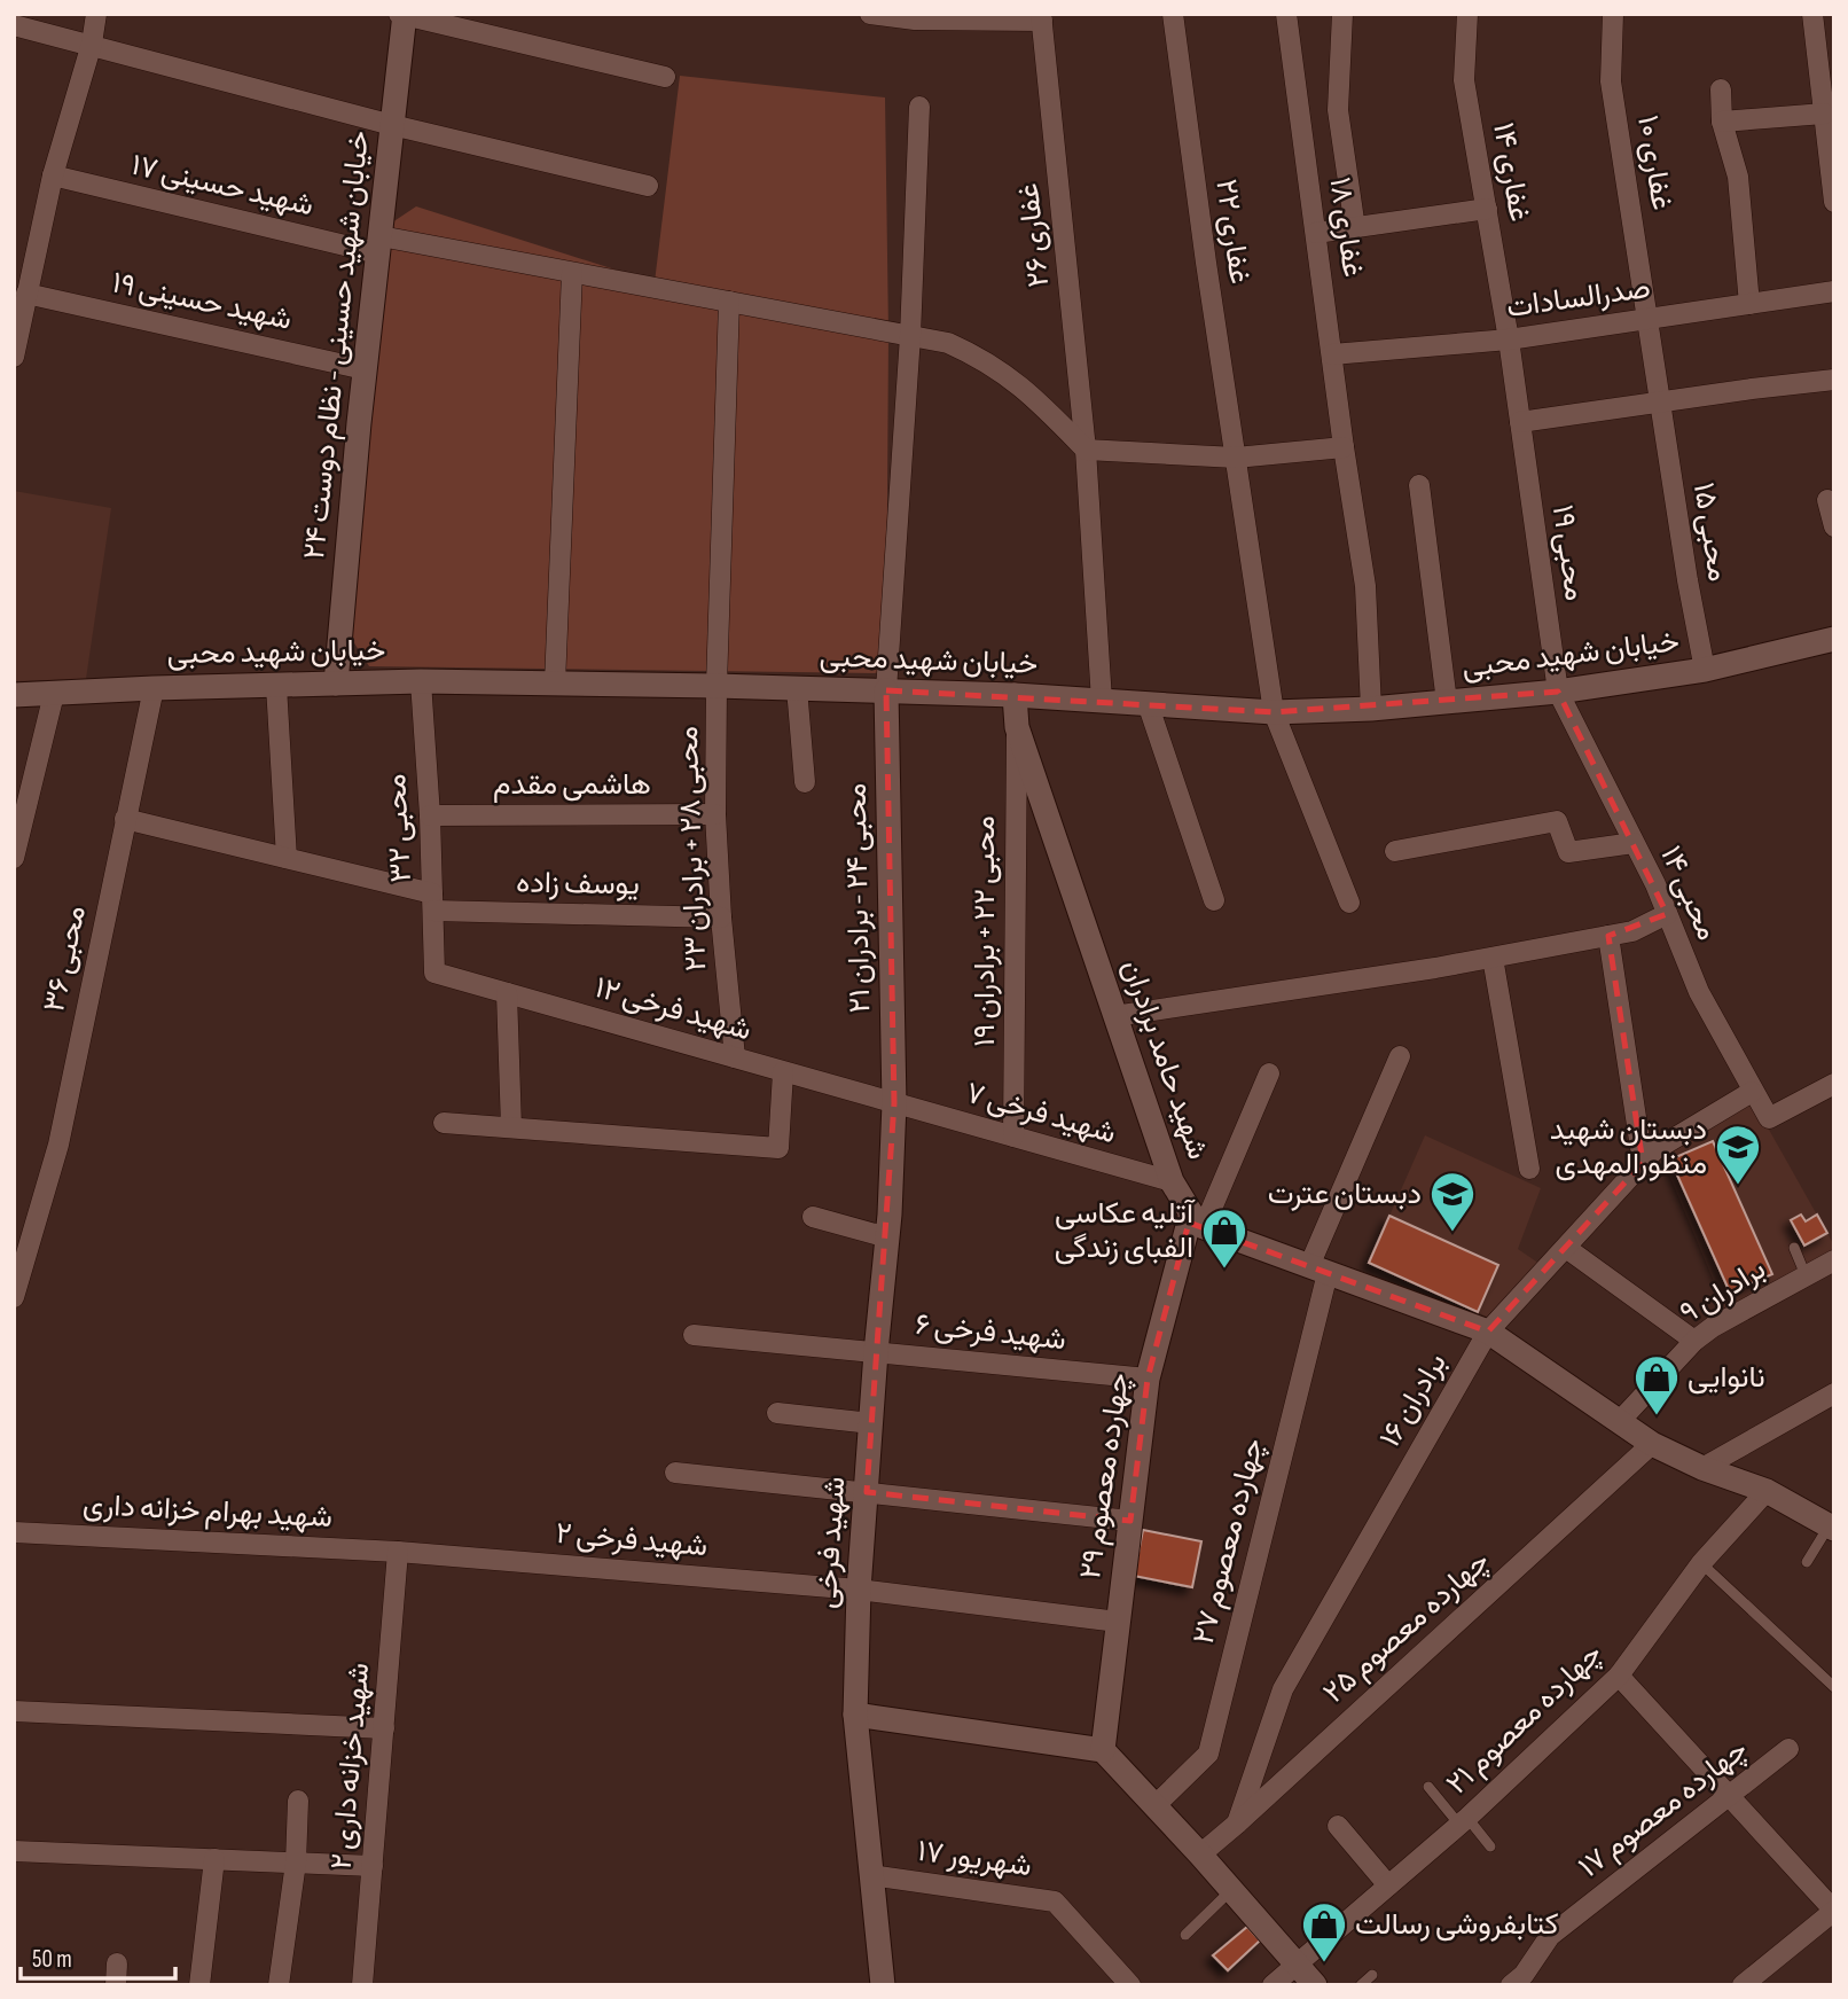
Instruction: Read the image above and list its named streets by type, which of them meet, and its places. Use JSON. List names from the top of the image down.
{
  "streets": {
    "street": [
      "غفاری ۱۰",
      "غفاری ۱۴",
      "شهید حسینی ۱۷",
      "غفاری ۱۸",
      "غفاری ۲۲",
      "غفاری ۲۶",
      "صدرالسادات",
      "شهید حسینی ۱۹",
      "خیابان شهید حسینی - نظام دوست ۲۴",
      "محبی ۱۵",
      "محبی ۱۹",
      "خیابان شهید محبی",
      "هاشمی مقدم",
      "محبی ۳۲",
      "محبی ۲۸ + برادران ۲۳",
      "یوسف زاده",
      "محبی ۱۴",
      "محبی ۲۴ - برادران ۲۱",
      "محبی ۲۲ + برادران ۱۹",
      "محبی ۳۶",
      "شهید فرخی ۱۲",
      "شهید حامد برادران",
      "شهید فرخی ۷",
      "برادران ۹",
      "شهید فرخی ۶",
      "برادران ۱۶",
      "چهارده معصوم ۲۹",
      "شهید بهرام خزانه داری",
      "شهید فرخی ۲",
      "چهارده معصوم ۲۷",
      "شهید فرخی",
      "چهارده معصوم ۲۵",
      "چهارده معصوم ۲۱",
      "شهید خزانه داری ۲",
      "چهارده معصوم ۱۷",
      "۱۷ شهریور"
    ]
  },
  "crossings": [
    ["غفاری ۱۰", "صدرالسادات"],
    ["غفاری ۱۰", "محبی ۱۵"],
    ["غفاری ۱۴", "صدرالسادات"],
    ["غفاری ۱۴", "محبی ۱۹"],
    ["شهید حسینی ۱۷", "غفاری ۲۶"],
    ["شهید حسینی ۱۷", "خیابان شهید حسینی - نظام دوست ۲۴"],
    ["شهید حسینی ۱۷", "محبی ۲۸ + برادران ۲۳"],
    ["غفاری ۱۸", "صدرالسادات"],
    ["غفاری ۱۸", "خیابان شهید محبی"],
    ["غفاری ۲۲", "خیابان شهید محبی"],
    ["غفاری ۲۶", "خیابان شهید محبی"],
    ["شهید حسینی ۱۹", "خیابان شهید حسینی - نظام دوست ۲۴"],
    ["خیابان شهید حسینی - نظام دوست ۲۴", "خیابان شهید محبی"],
    ["محبی ۱۵", "خیابان شهید محبی"],
    ["محبی ۱۹", "خیابان شهید محبی"],
    ["محبی ۱۹", "محبی ۱۴"],
    ["خیابان شهید محبی", "محبی ۳۲"],
    ["خیابان شهید محبی", "محبی ۲۸ + برادران ۲۳"],
    ["خیابان شهید محبی", "محبی ۱۴"],
    ["خیابان شهید محبی", "محبی ۲۴ - برادران ۲۱"],
    ["خیابان شهید محبی", "محبی ۳۶"],
    ["خیابان شهید محبی", "شهید حامد برادران"],
    ["هاشمی مقدم", "محبی ۳۲"],
    ["هاشمی مقدم", "محبی ۲۸ + برادران ۲۳"],
    ["محبی ۳۲", "یوسف زاده"],
    ["محبی ۳۲", "شهید فرخی ۱۲"],
    ["محبی ۲۸ + برادران ۲۳", "یوسف زاده"],
    ["محبی ۲۸ + برادران ۲۳", "شهید فرخی ۱۲"],
    ["یوسف زاده", "محبی ۳۶"],
    ["محبی ۱۴", "برادران ۱۶"],
    ["محبی ۲۴ - برادران ۲۱", "شهید فرخی ۱۲"],
    ["محبی ۲۴ - برادران ۲۱", "شهید فرخی ۷"],
    ["محبی ۲۴ - برادران ۲۱", "شهید فرخی"],
    ["محبی ۲۲ + برادران ۱۹", "شهید حامد برادران"],
    ["محبی ۲۲ + برادران ۱۹", "شهید فرخی ۷"],
    ["شهید فرخی ۱۲", "شهید فرخی ۷"],
    ["شهید فرخی ۱۲", "شهید فرخی"],
    ["شهید حامد برادران", "شهید فرخی ۷"],
    ["شهید حامد برادران", "چهارده معصوم ۲۹"],
    ["شهید فرخی ۷", "شهید فرخی"],
    ["شهید فرخی ۶", "چهارده معصوم ۲۹"],
    ["شهید فرخی ۶", "شهید فرخی"],
    ["برادران ۱۶", "چهارده معصوم ۲۵"],
    ["چهارده معصوم ۲۹", "شهید فرخی ۲"],
    ["شهید بهرام خزانه داری", "شهید فرخی ۲"],
    ["شهید بهرام خزانه داری", "شهید خزانه داری ۲"],
    ["شهید فرخی ۲", "شهید فرخی"],
    ["شهید فرخی ۲", "شهید خزانه داری ۲"],
    ["شهید فرخی", "۱۷ شهریور"]
  ],
  "places": {
    "school or university": ["دبستان شهید منظورالمهدی", "دبستان عترت"],
    "shop": ["آتلیه عکاسی الفبای زندگی", "نانوایی", "کتابفروشی رسالت"]
  },
  "scale_bar": "50 m"
}
